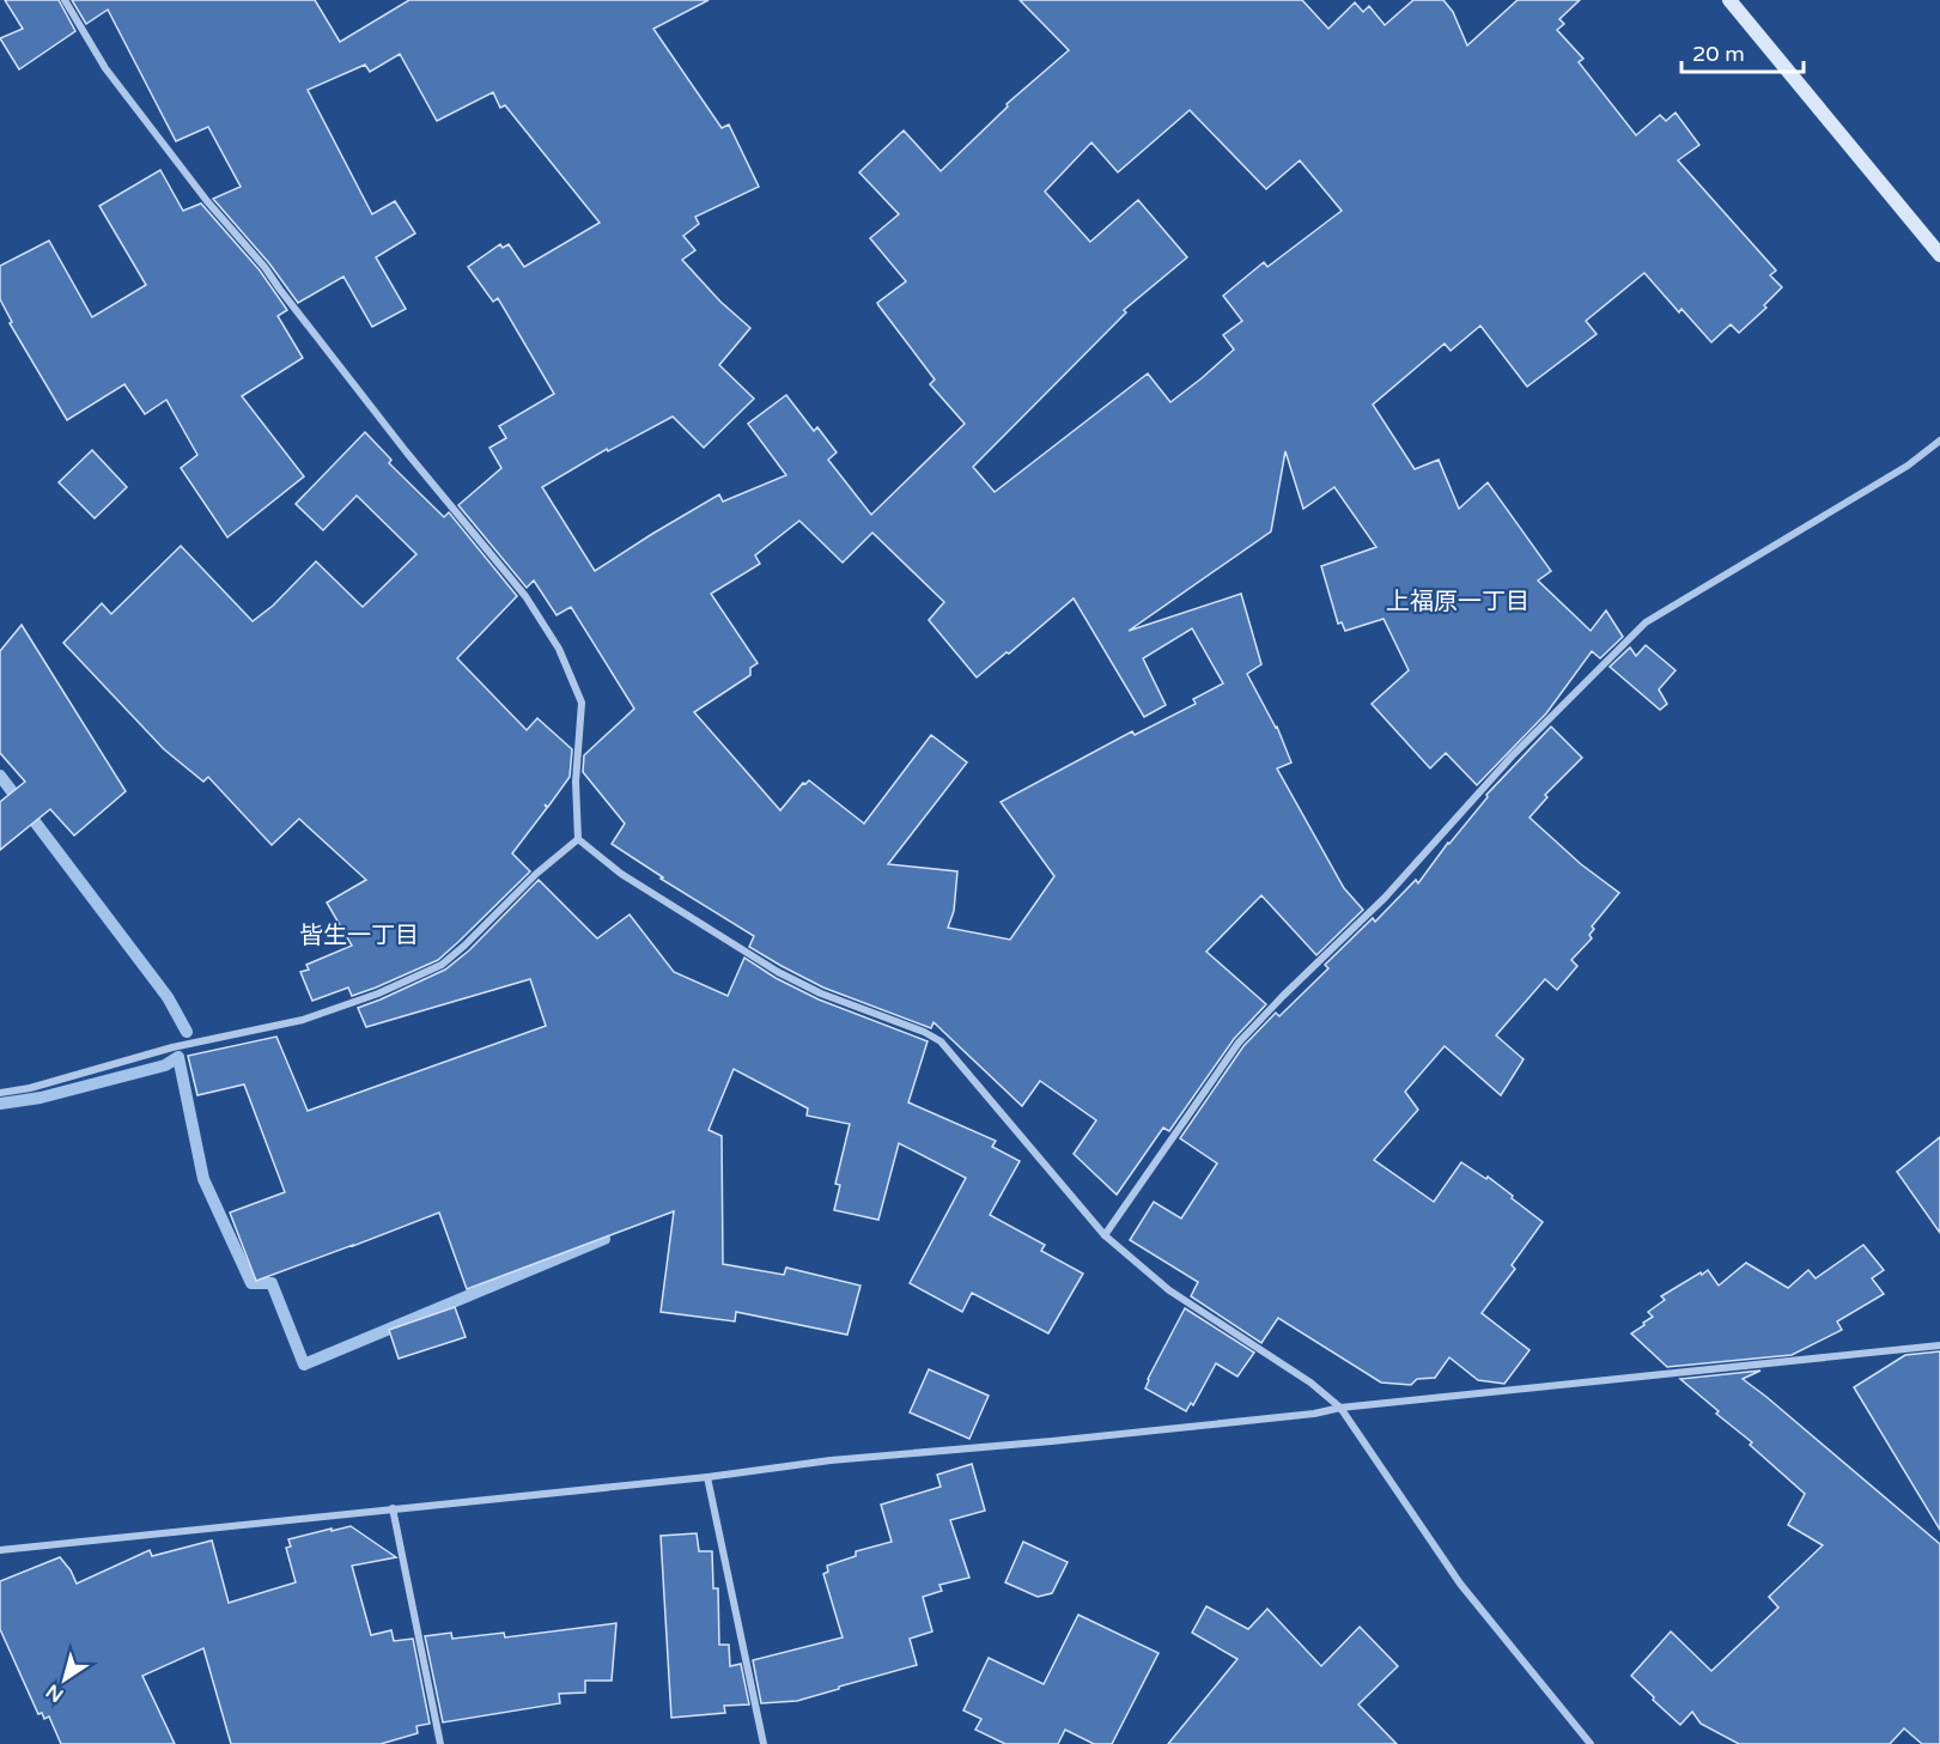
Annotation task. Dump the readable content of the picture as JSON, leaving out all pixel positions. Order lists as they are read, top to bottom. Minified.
{"districts":["上福原一丁目","皆生一丁目"],"scale_bar":"20 m","north":"bottom left"}
